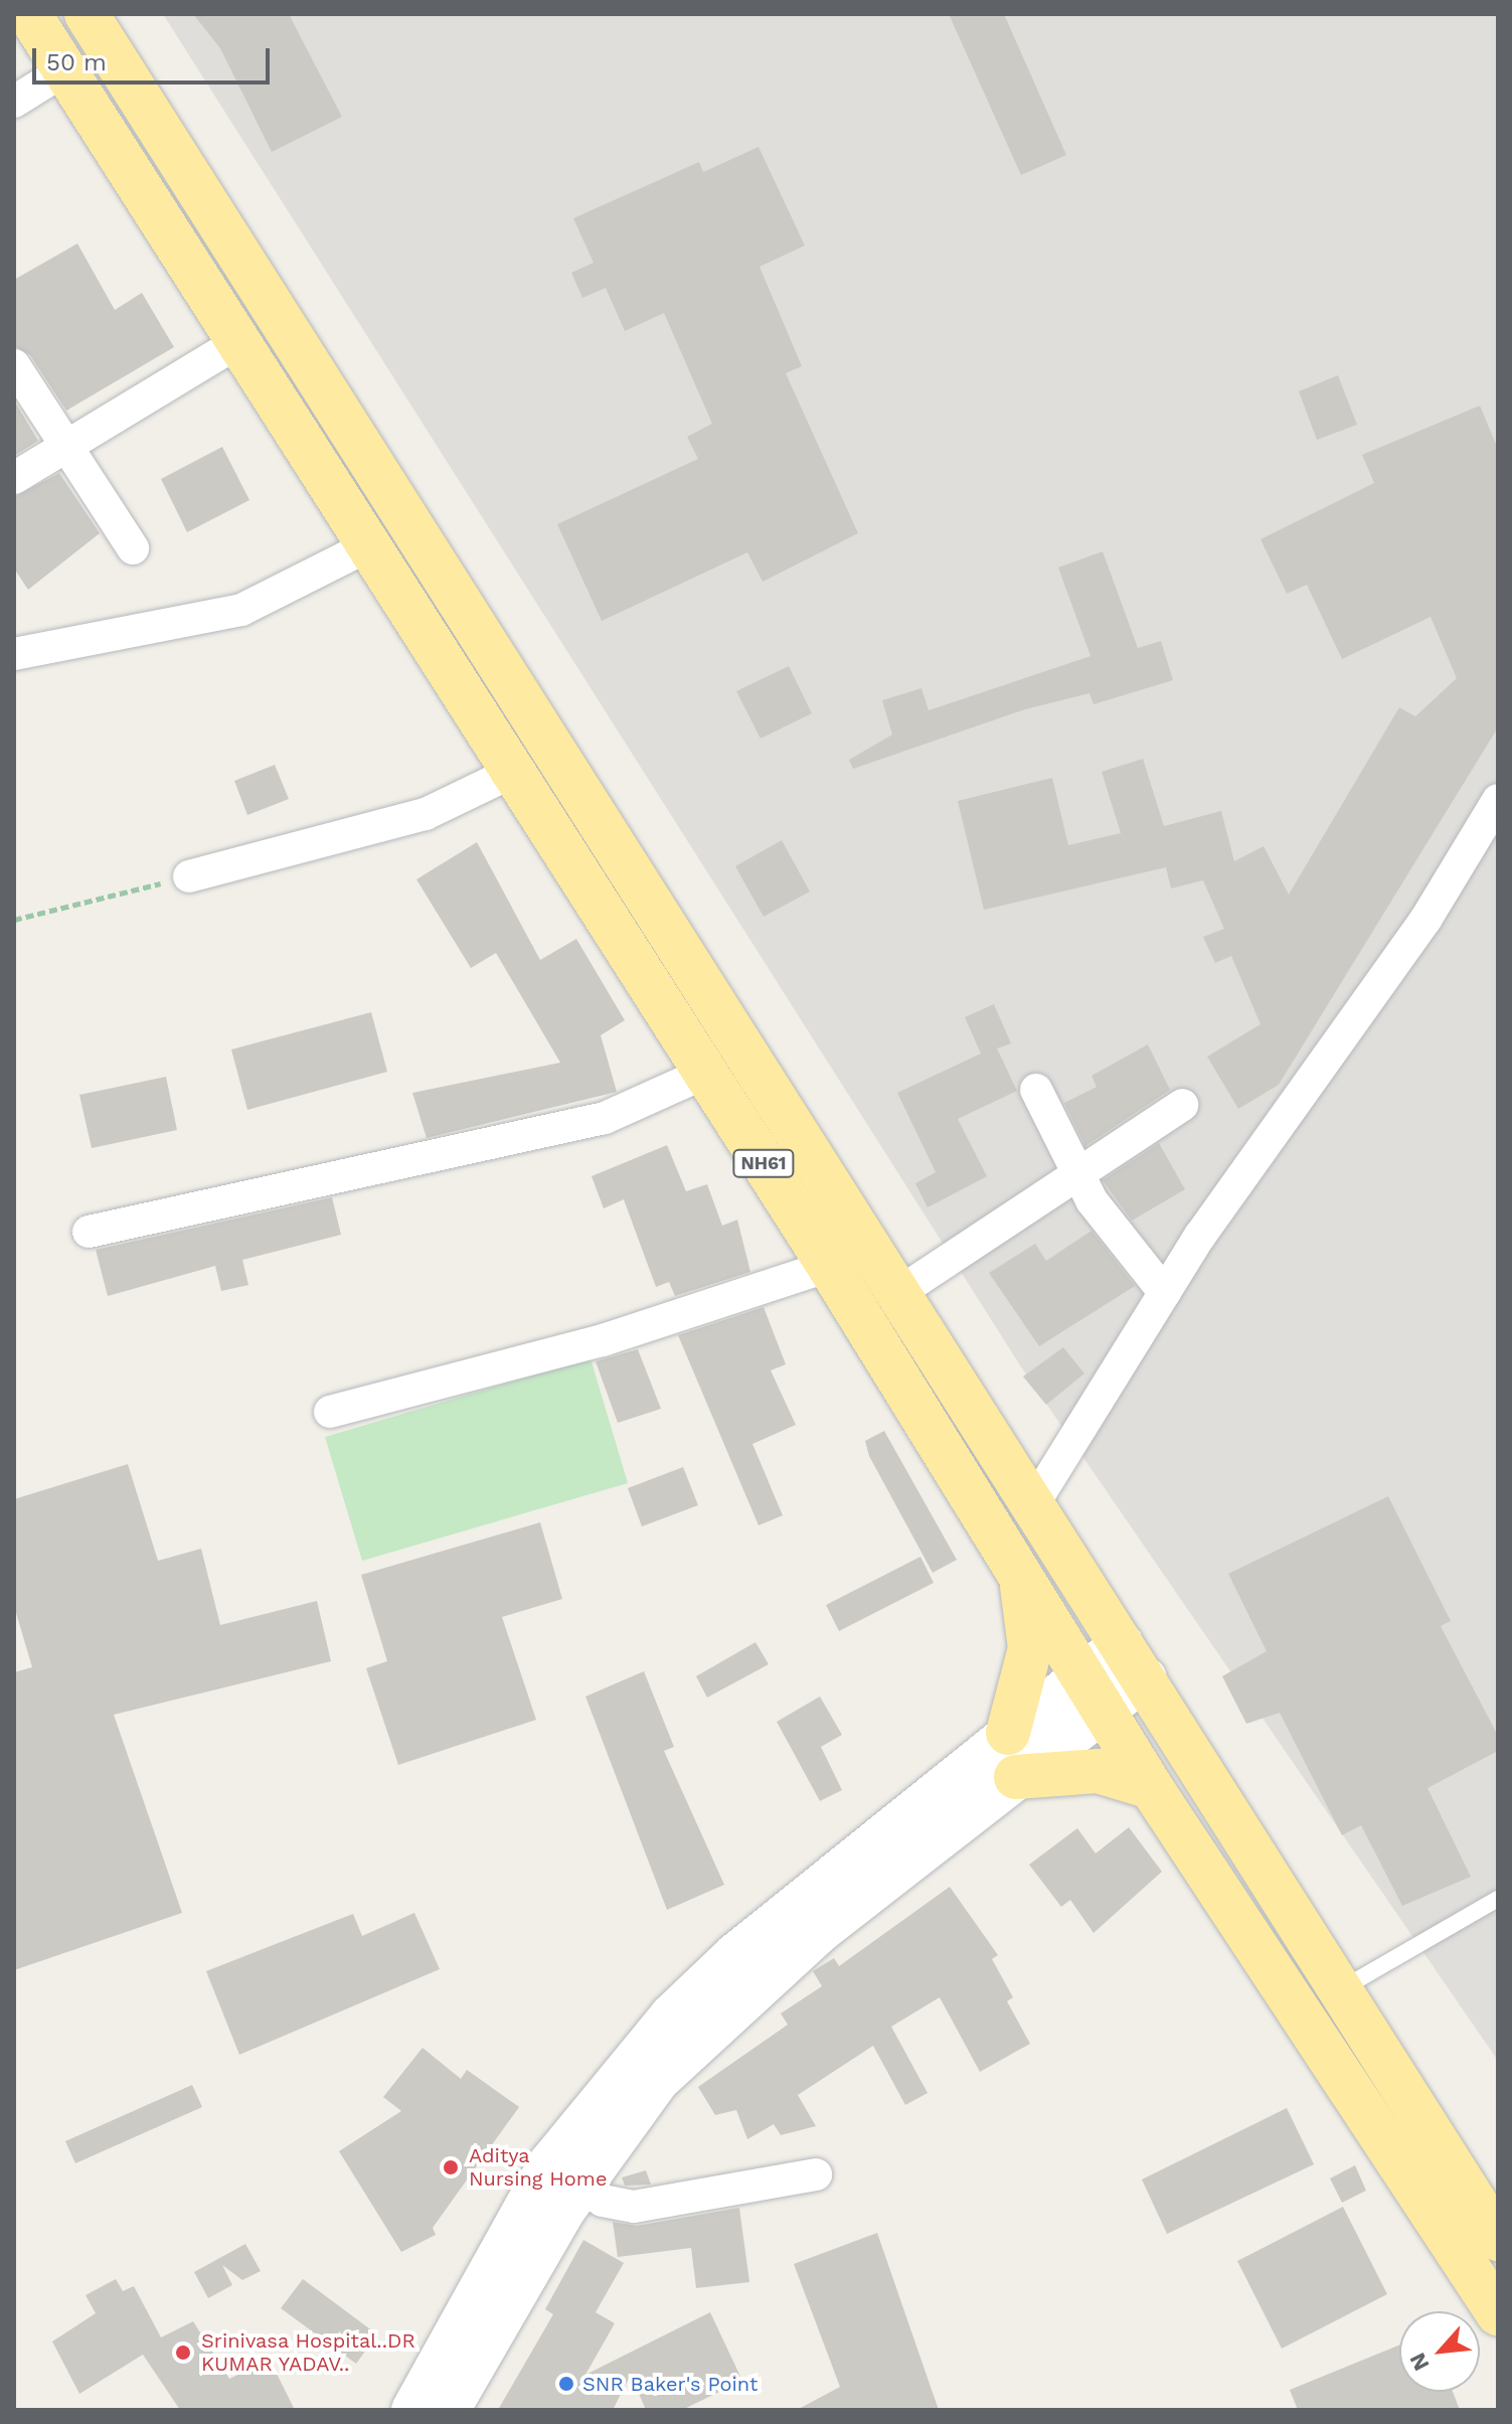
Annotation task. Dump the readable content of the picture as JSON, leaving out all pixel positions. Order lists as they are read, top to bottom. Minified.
{"streets":{"highway":["NH61"]},"places":["Aditya Nursing Home","Srinivasa Hospital..DR KUMAR YADAV..","SNR Baker's Point"],"scale_bar":"50 m","north":"bottom left"}
